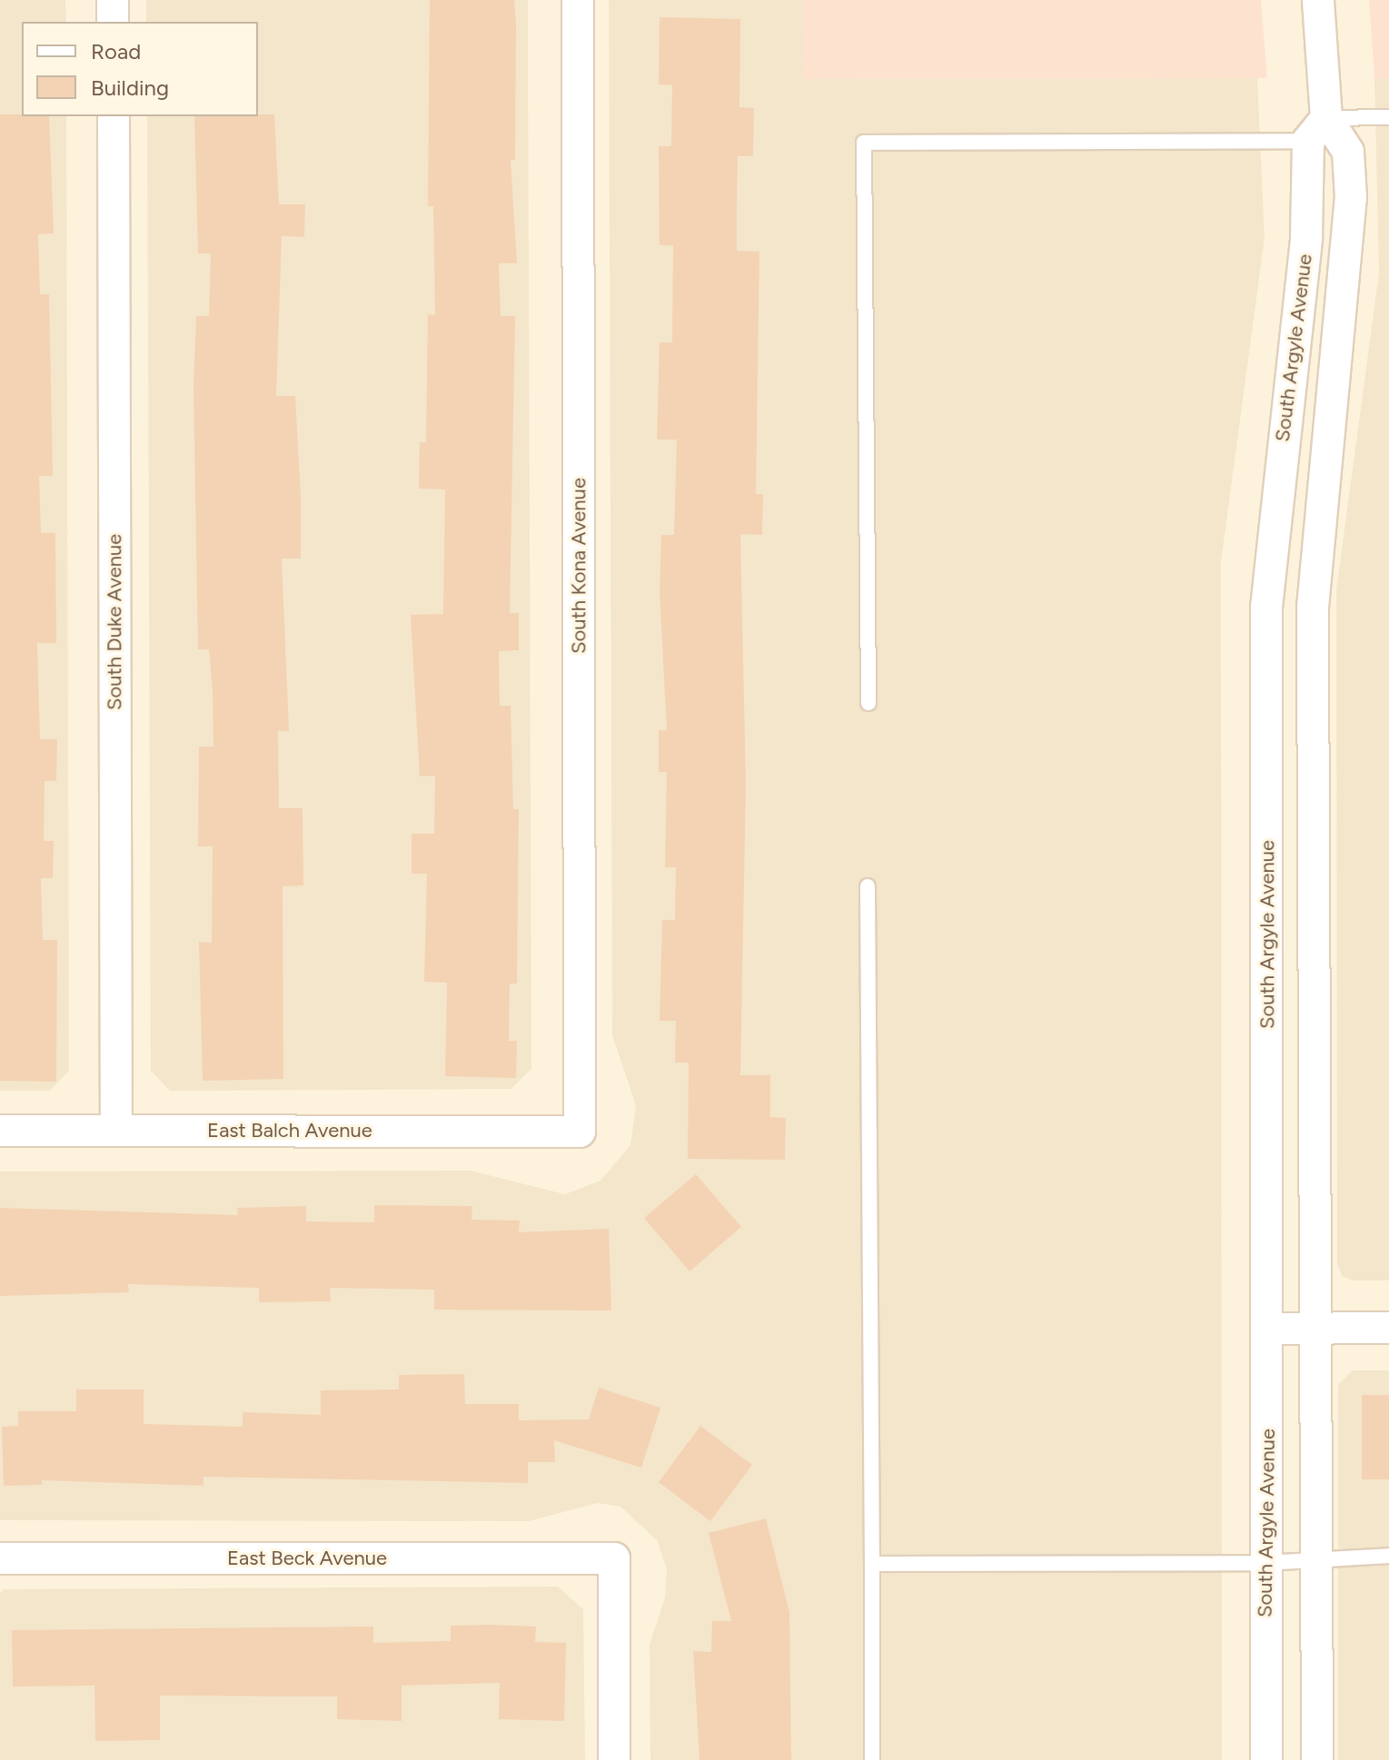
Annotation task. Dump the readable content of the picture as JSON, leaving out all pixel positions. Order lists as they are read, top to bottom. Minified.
{"streets":{"street":["South Argyle Avenue","South Kona Avenue","South Duke Avenue","East Balch Avenue","East Beck Avenue"]},"crossings":[["South Kona Avenue","East Balch Avenue"],["South Duke Avenue","East Balch Avenue"]],"legend":["Road","Building"]}
